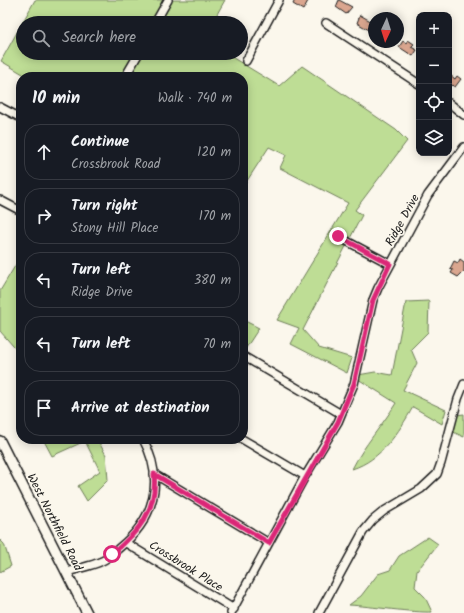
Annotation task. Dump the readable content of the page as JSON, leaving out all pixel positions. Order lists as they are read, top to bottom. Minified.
{"streets":{"main road":["West Northfield Road"],"street":["Ridge Drive","Crossbrook Place"]},"crossings":[["Ridge Drive","Crossbrook Place"]],"north":"bottom","page":{"map_buttons":["+","−"],"search":"Search here","heading":["10 min","Walk · 740 m"],"list":[["Continue","Crossbrook Road","120 m"],["Turn right","Stony Hill Place","170 m"],["Turn left","Ridge Drive","380 m"],["Turn left","70 m"],"Arrive at destination"]}}
